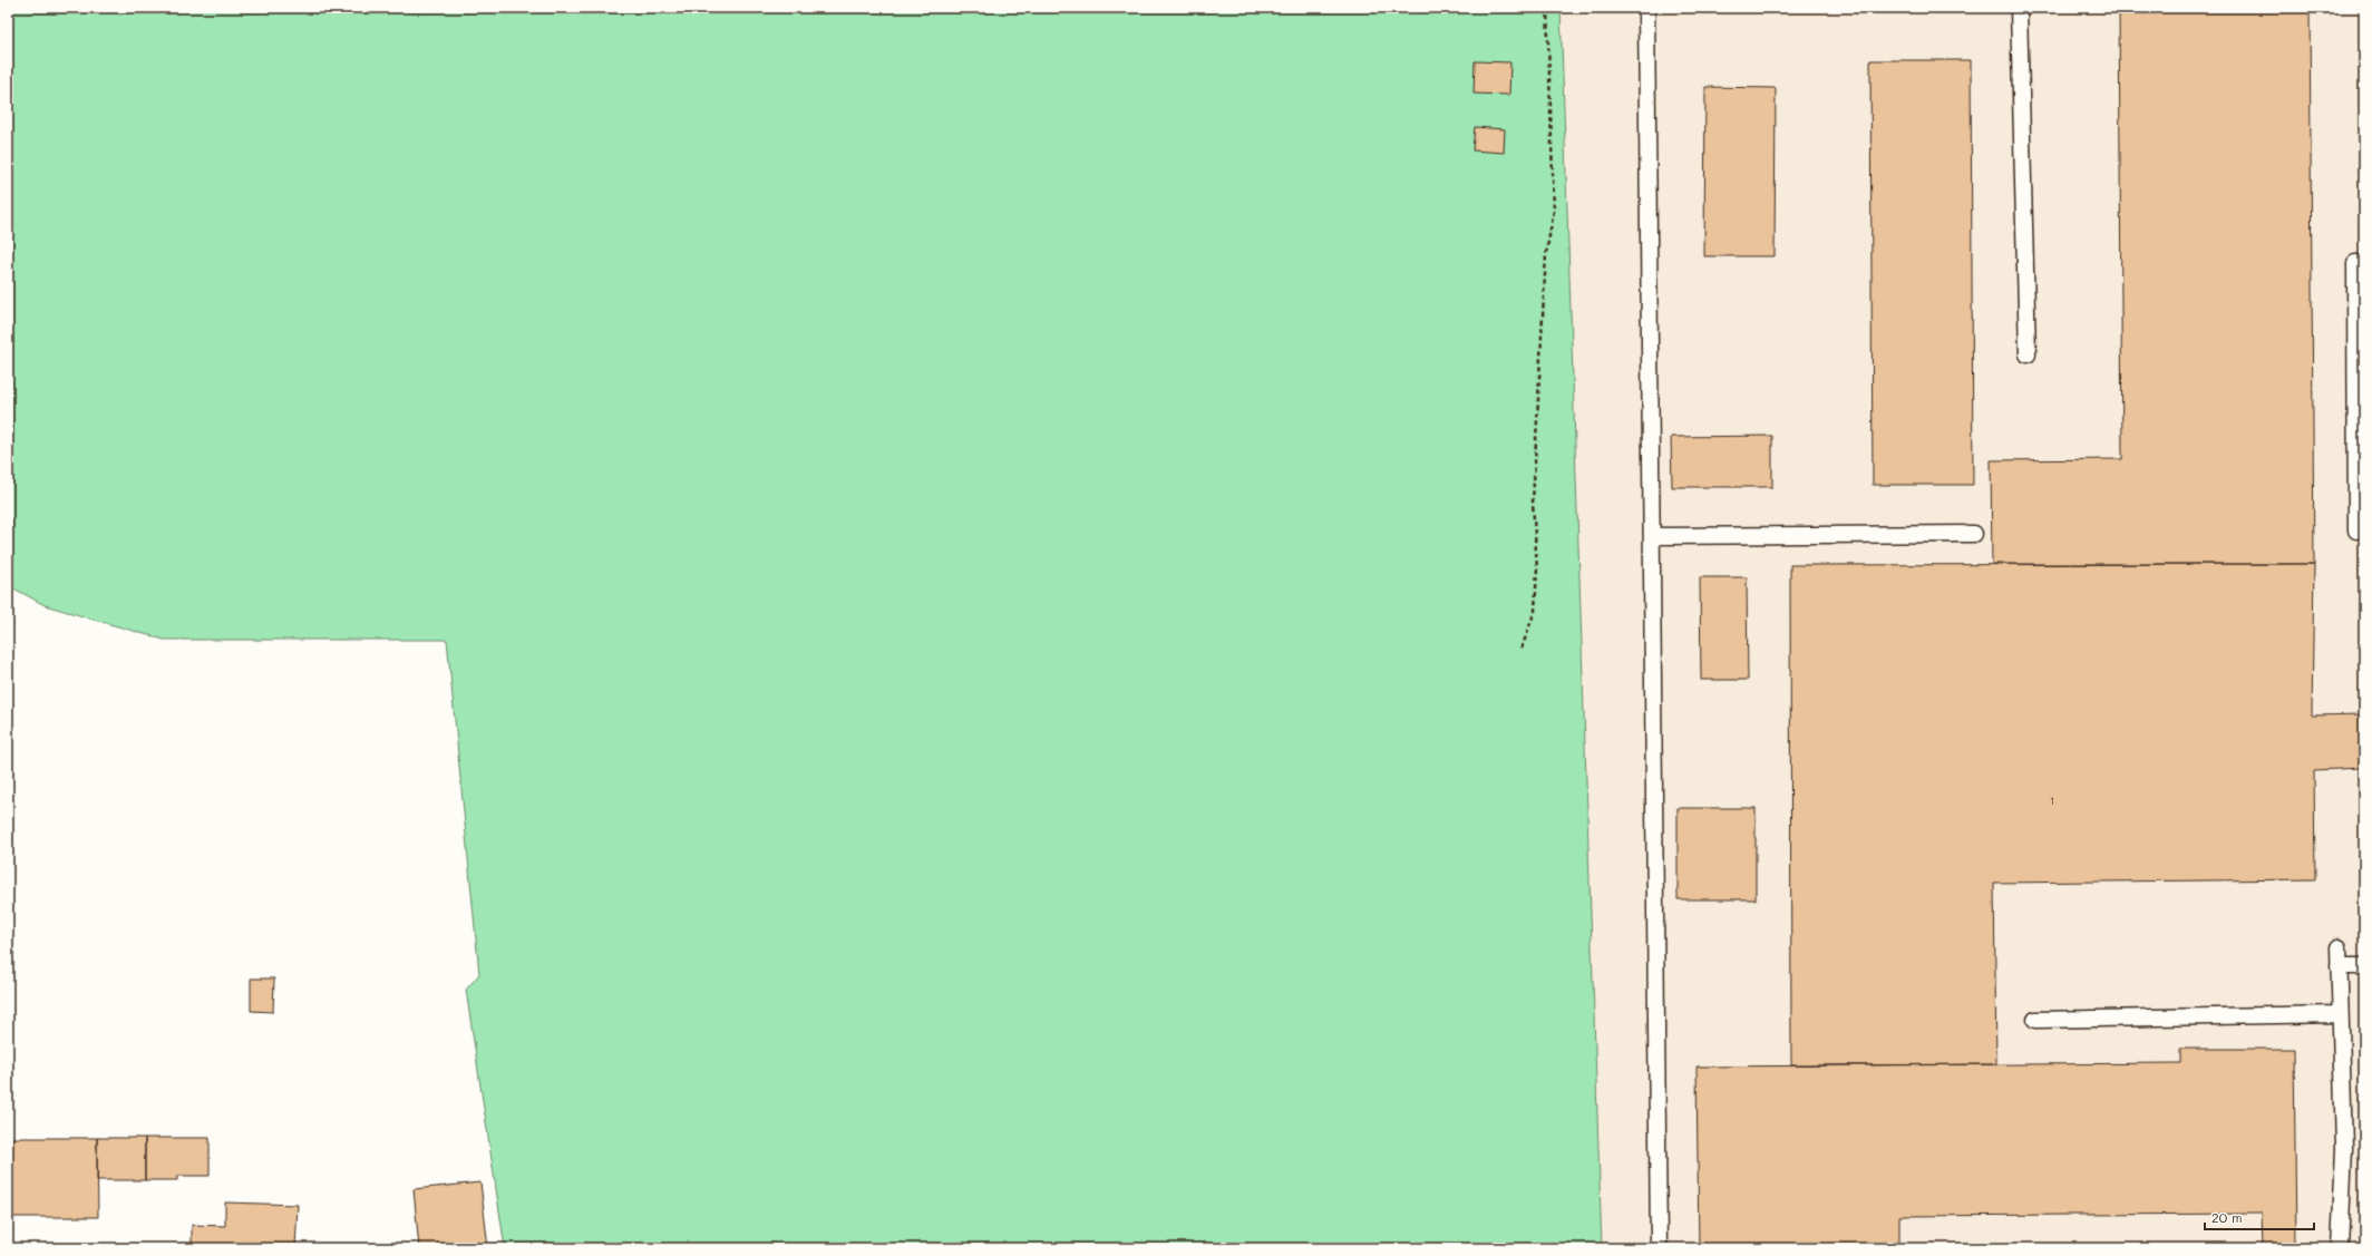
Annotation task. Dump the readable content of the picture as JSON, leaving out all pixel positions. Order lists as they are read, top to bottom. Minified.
{"house_numbers":["1"],"scale_bar":"20 m"}
